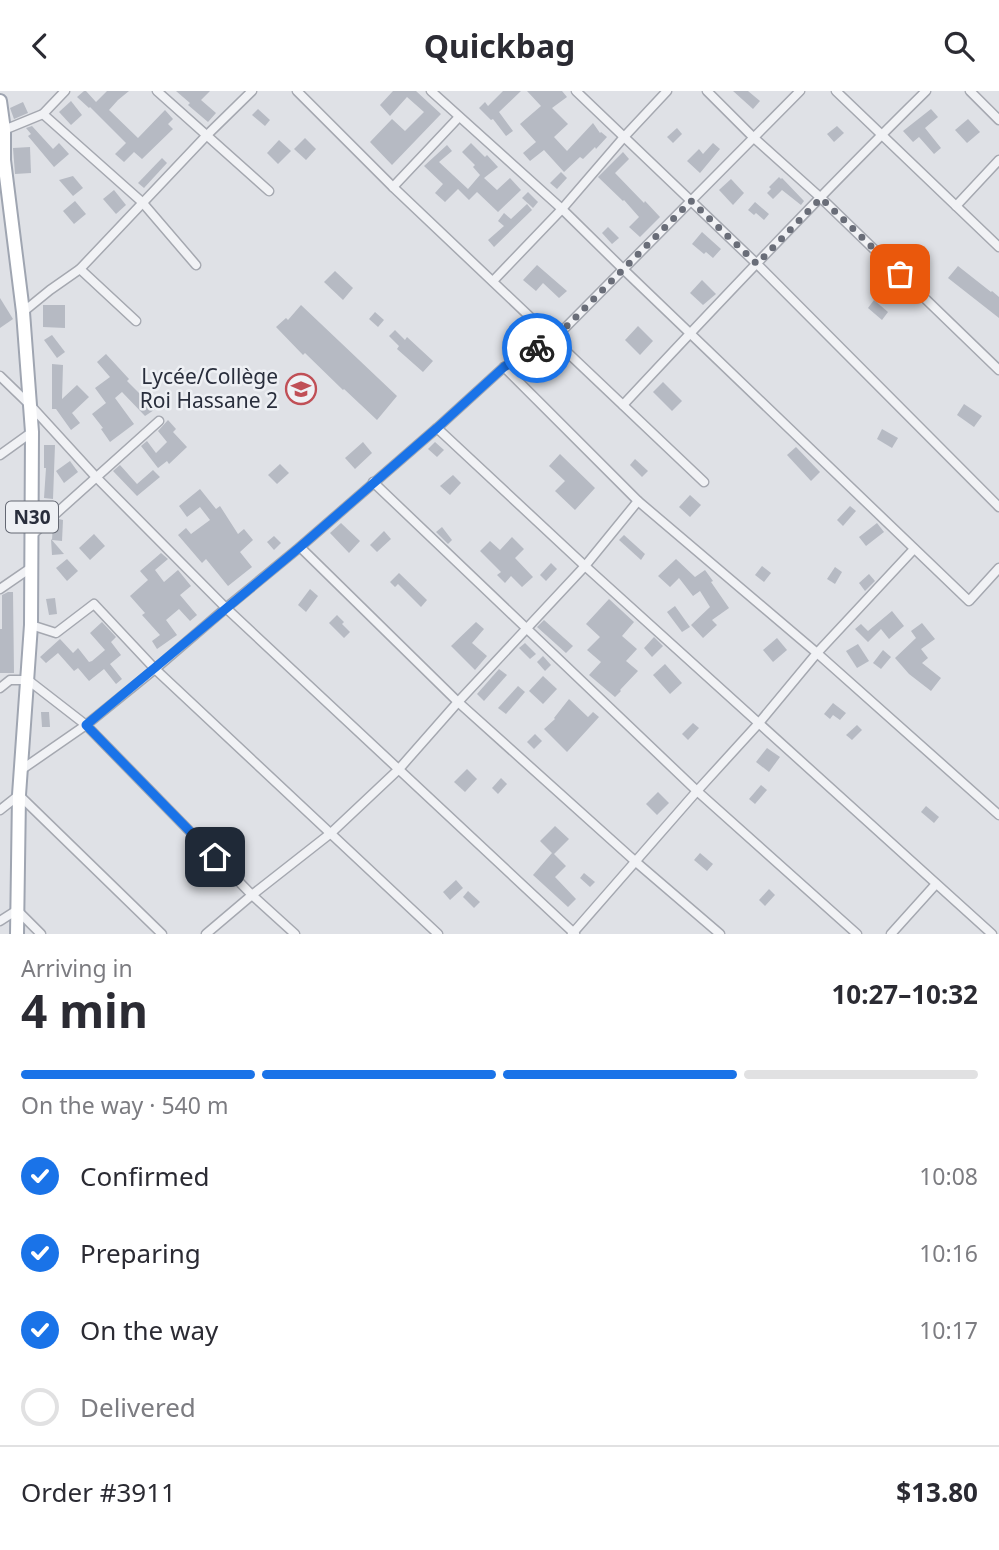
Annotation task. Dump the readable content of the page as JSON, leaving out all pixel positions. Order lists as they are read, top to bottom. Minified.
{"streets":{"main road":["N30"]},"places":{"school or university":["Lycée/Collège Roi Hassane 2"]},"page":{"header":"Quickbag","heading":["4 min","Arriving in","10:27–10:32"],"panel":["Order #3911","$13.80"],"bar":"On the way · 540 m","list":[["Confirmed","10:08"],["Preparing","10:16"],["On the way","10:17"],"Delivered"]}}
